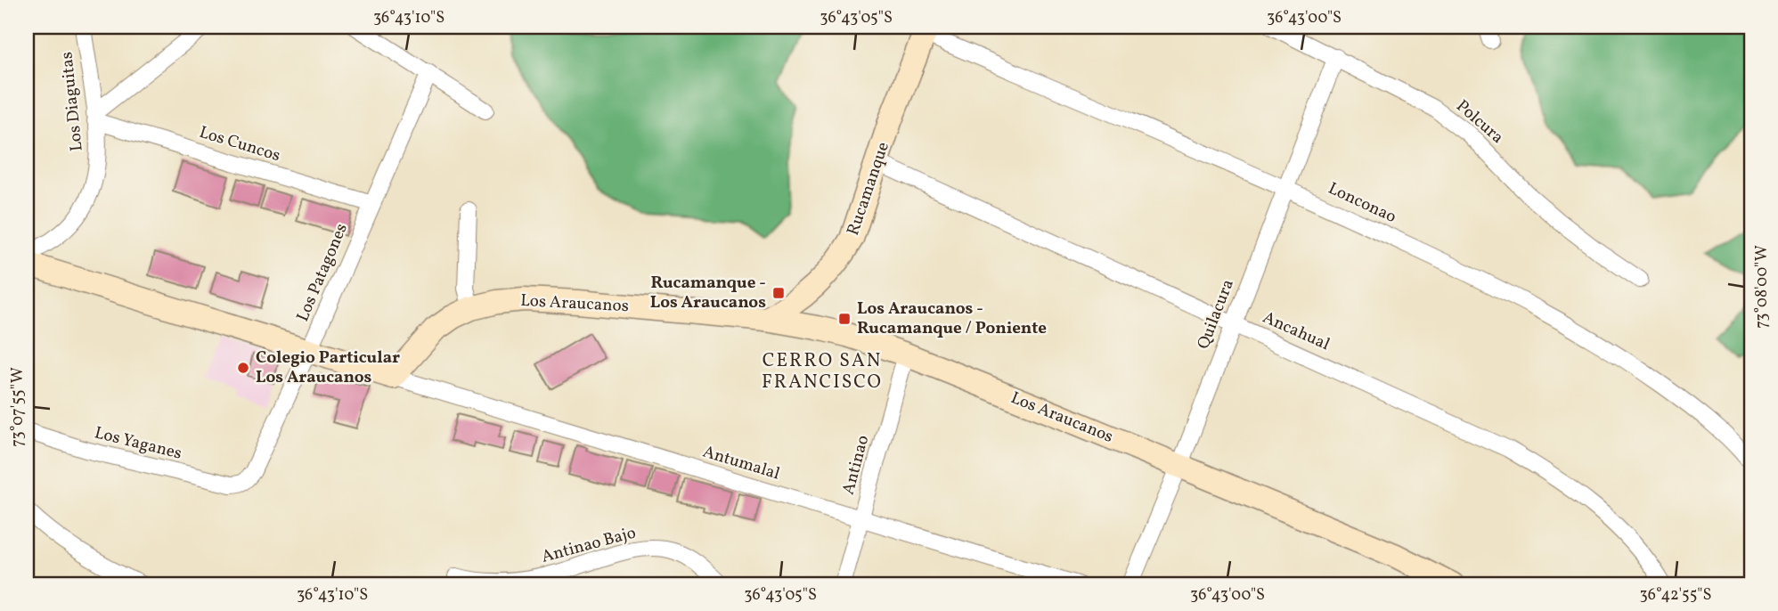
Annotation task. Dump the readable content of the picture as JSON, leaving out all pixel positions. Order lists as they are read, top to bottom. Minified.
{"streets":{"street":["Los Diaguitas","Polcura","Los Cuncos","Rucamanque","Lonconao","Los Patagones","Los Araucanos","Quilacura","Ancahual","Los Yaganes","Antumalal","Antinao","Antinao Bajo"]},"crossings":[["Los Diaguitas","Los Cuncos"],["Polcura","Quilacura"],["Los Cuncos","Los Patagones"],["Rucamanque","Lonconao"],["Rucamanque","Los Araucanos"],["Rucamanque","Ancahual"],["Lonconao","Quilacura"],["Los Patagones","Los Yaganes"],["Los Araucanos","Quilacura"],["Los Araucanos","Antumalal"],["Los Araucanos","Antinao"],["Quilacura","Ancahual"],["Antumalal","Antinao"]],"districts":["CERRO SAN FRANCISCO"],"places":{"transit":["Rucamanque - Los Araucanos","Los Araucanos - Rucamanque / Poniente"],"other":["Colegio Particular Los Araucanos"]},"coordinates":["36°43'10\"S","36°43'05\"S","36°43'00\"S","73°08'00\"W","73°07'55\"W","36°42'55\"S"]}
